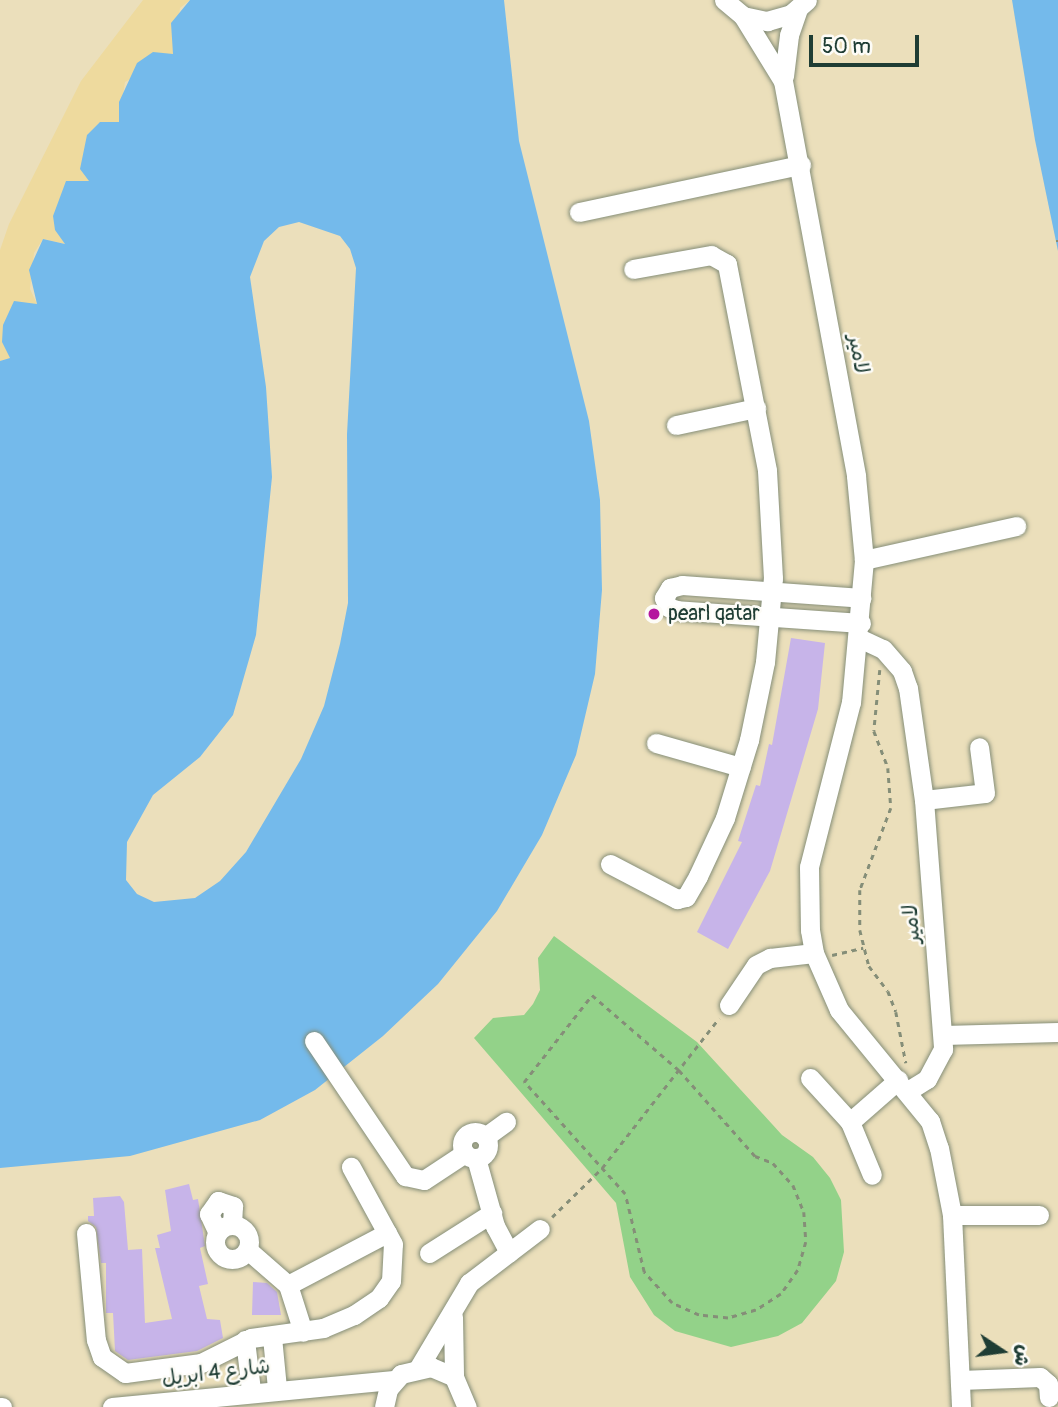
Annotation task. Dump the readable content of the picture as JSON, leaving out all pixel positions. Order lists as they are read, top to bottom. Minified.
{"streets":{"street":["لامير","شارع 4 ابريل"]},"places":["pearl qatar"],"scale_bar":"50 m","north":"right"}
